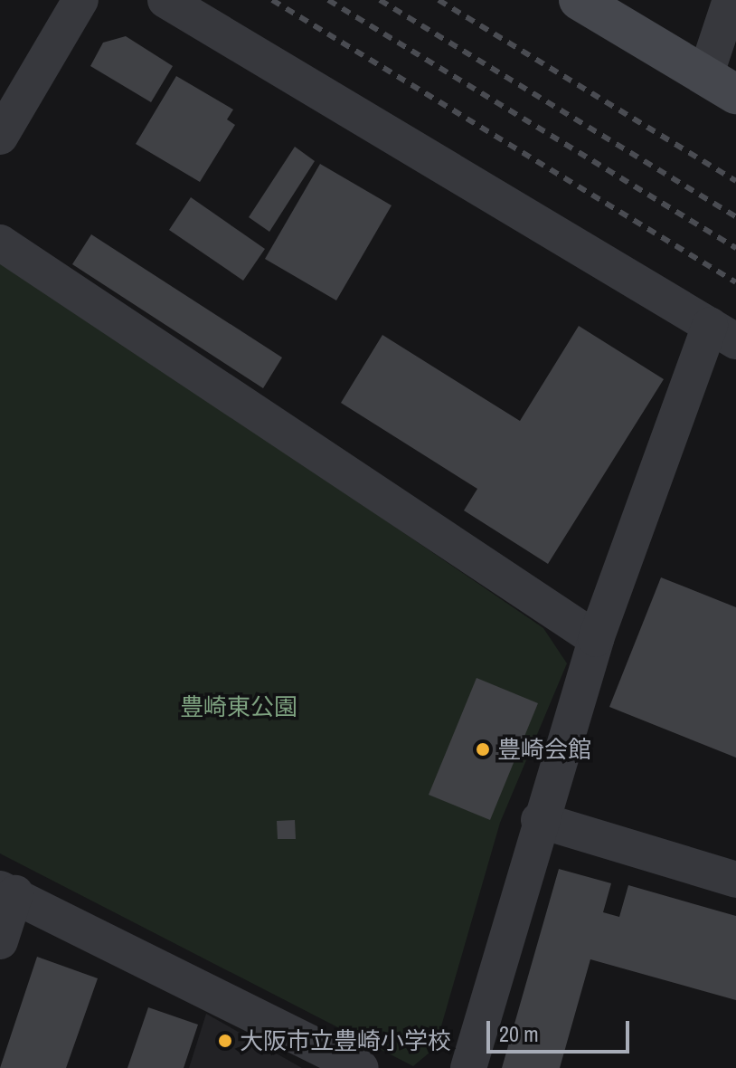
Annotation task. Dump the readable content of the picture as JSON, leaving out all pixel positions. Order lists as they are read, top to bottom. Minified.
{"parks":["豊崎東公園"],"places":["豊崎会館","大阪市立豊崎小学校"],"scale_bar":"20 m"}
